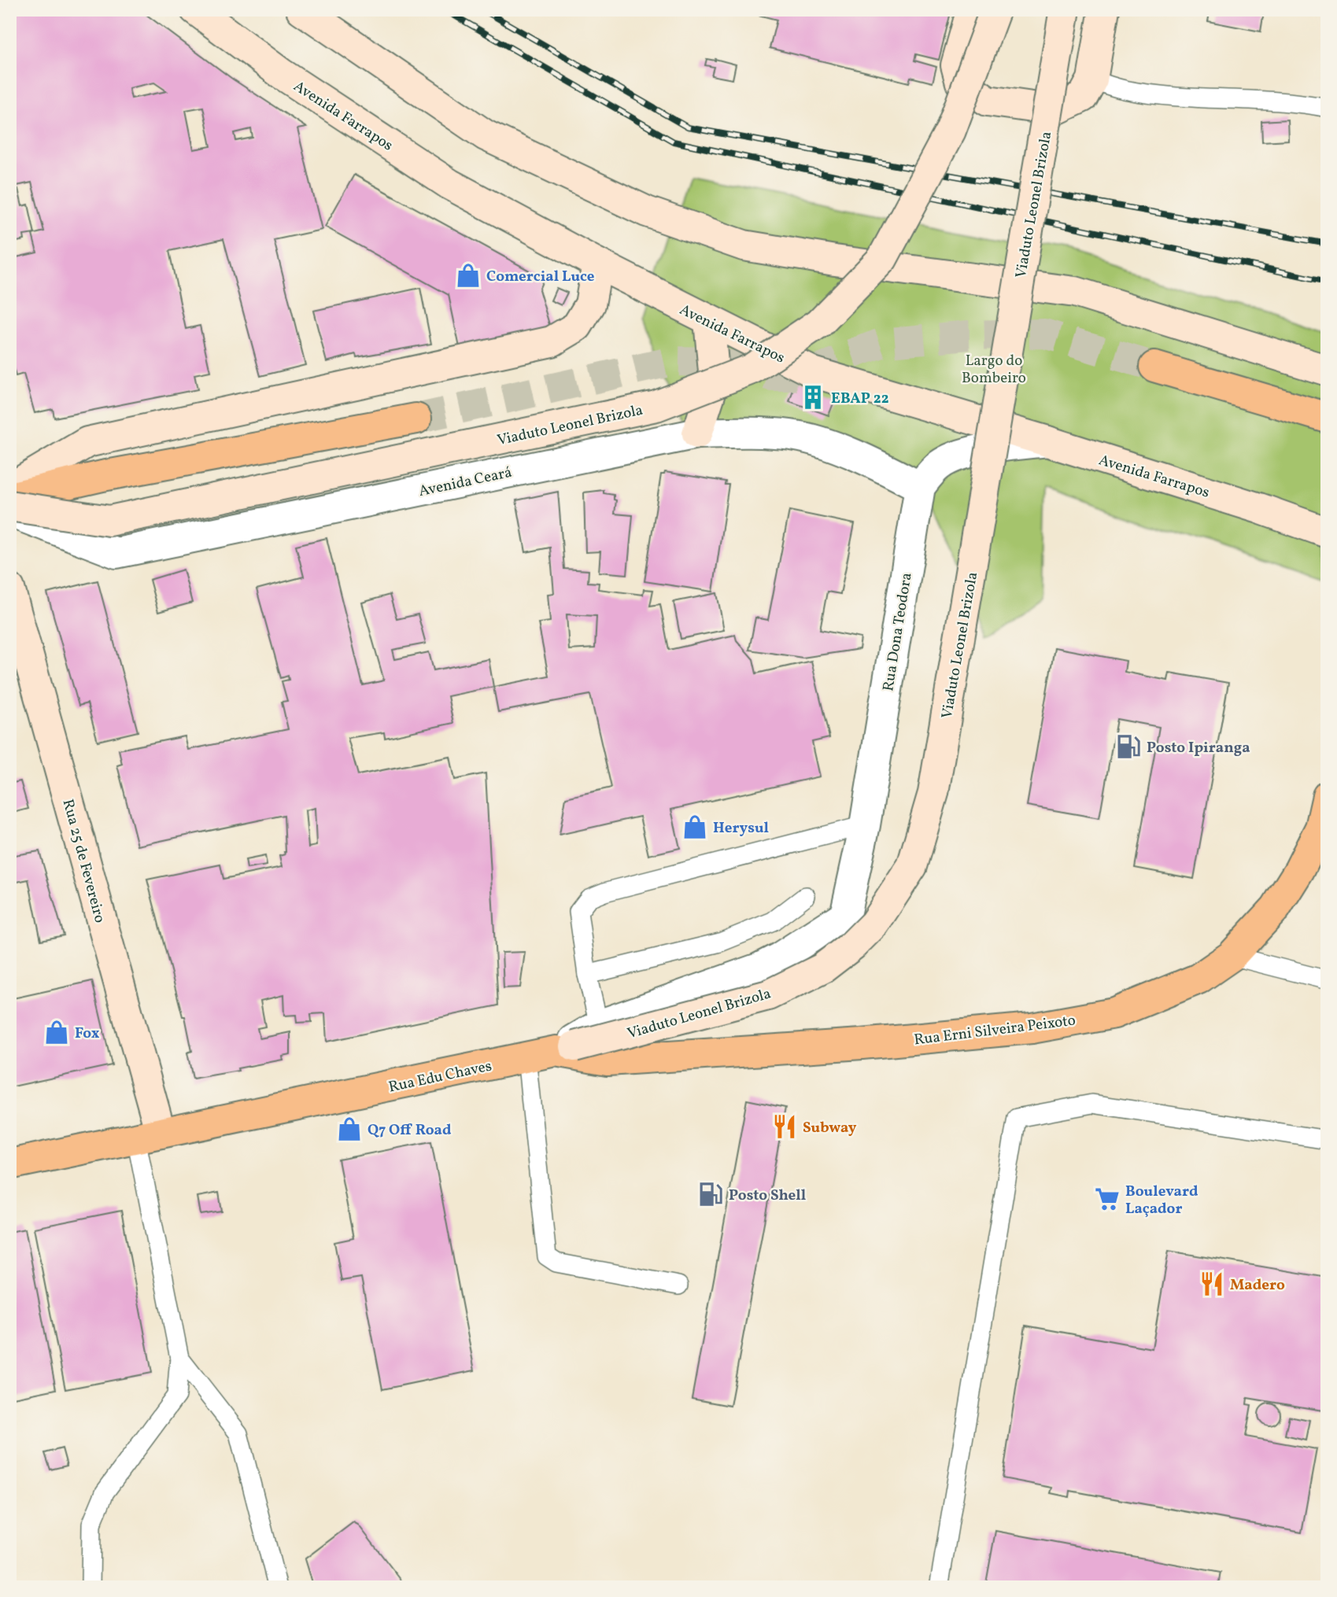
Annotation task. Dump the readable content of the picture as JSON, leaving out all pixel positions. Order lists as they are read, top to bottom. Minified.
{"streets":{"main road":["Avenida Farrapos","Viaduto Leonel Brizola","Rua 25 de Fevereiro","Rua Erni Silveira Peixoto","Rua Edu Chaves"],"street":["Avenida Ceará","Rua Dona Teodora"]},"crossings":[["Viaduto Leonel Brizola","Rua Erni Silveira Peixoto"],["Viaduto Leonel Brizola","Rua Edu Chaves"],["Avenida Ceará","Rua Dona Teodora"],["Rua Dona Teodora","Rua Edu Chaves"],["Rua 25 de Fevereiro","Rua Edu Chaves"],["Rua Erni Silveira Peixoto","Rua Edu Chaves"]],"parks":["Largo do Bombeiro"],"places":{"shop":["Comercial Luce","Herysul","Fox","Q7 Off Road"],"building":["EBAP 22"],"fuel station":["Posto Ipiranga","Posto Shell"],"restaurant":["Subway","Madero"],"supermarket":["Boulevard Laçador"]}}
